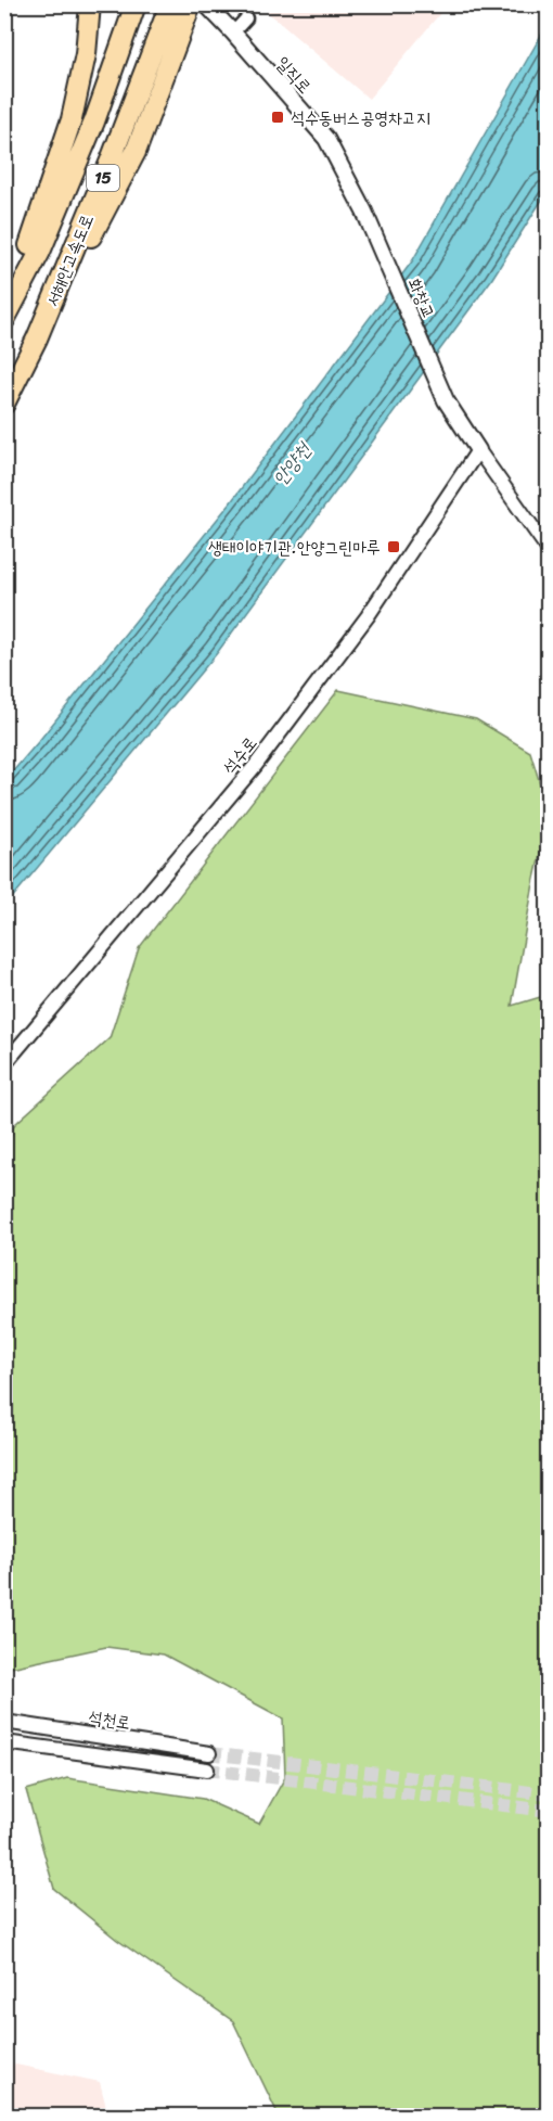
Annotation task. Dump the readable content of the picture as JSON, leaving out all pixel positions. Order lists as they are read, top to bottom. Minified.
{"streets":{"highway":["15","서해안고속도로"],"main road":["일직로","화창교"],"street":["석수로","석천로"]},"crossings":[["일직로","화창교"],["화창교","석수로"]],"water":["안양천"],"places":{"transit":["석수동버스공영차고지","생태이야기관.안양그린마루"]}}
